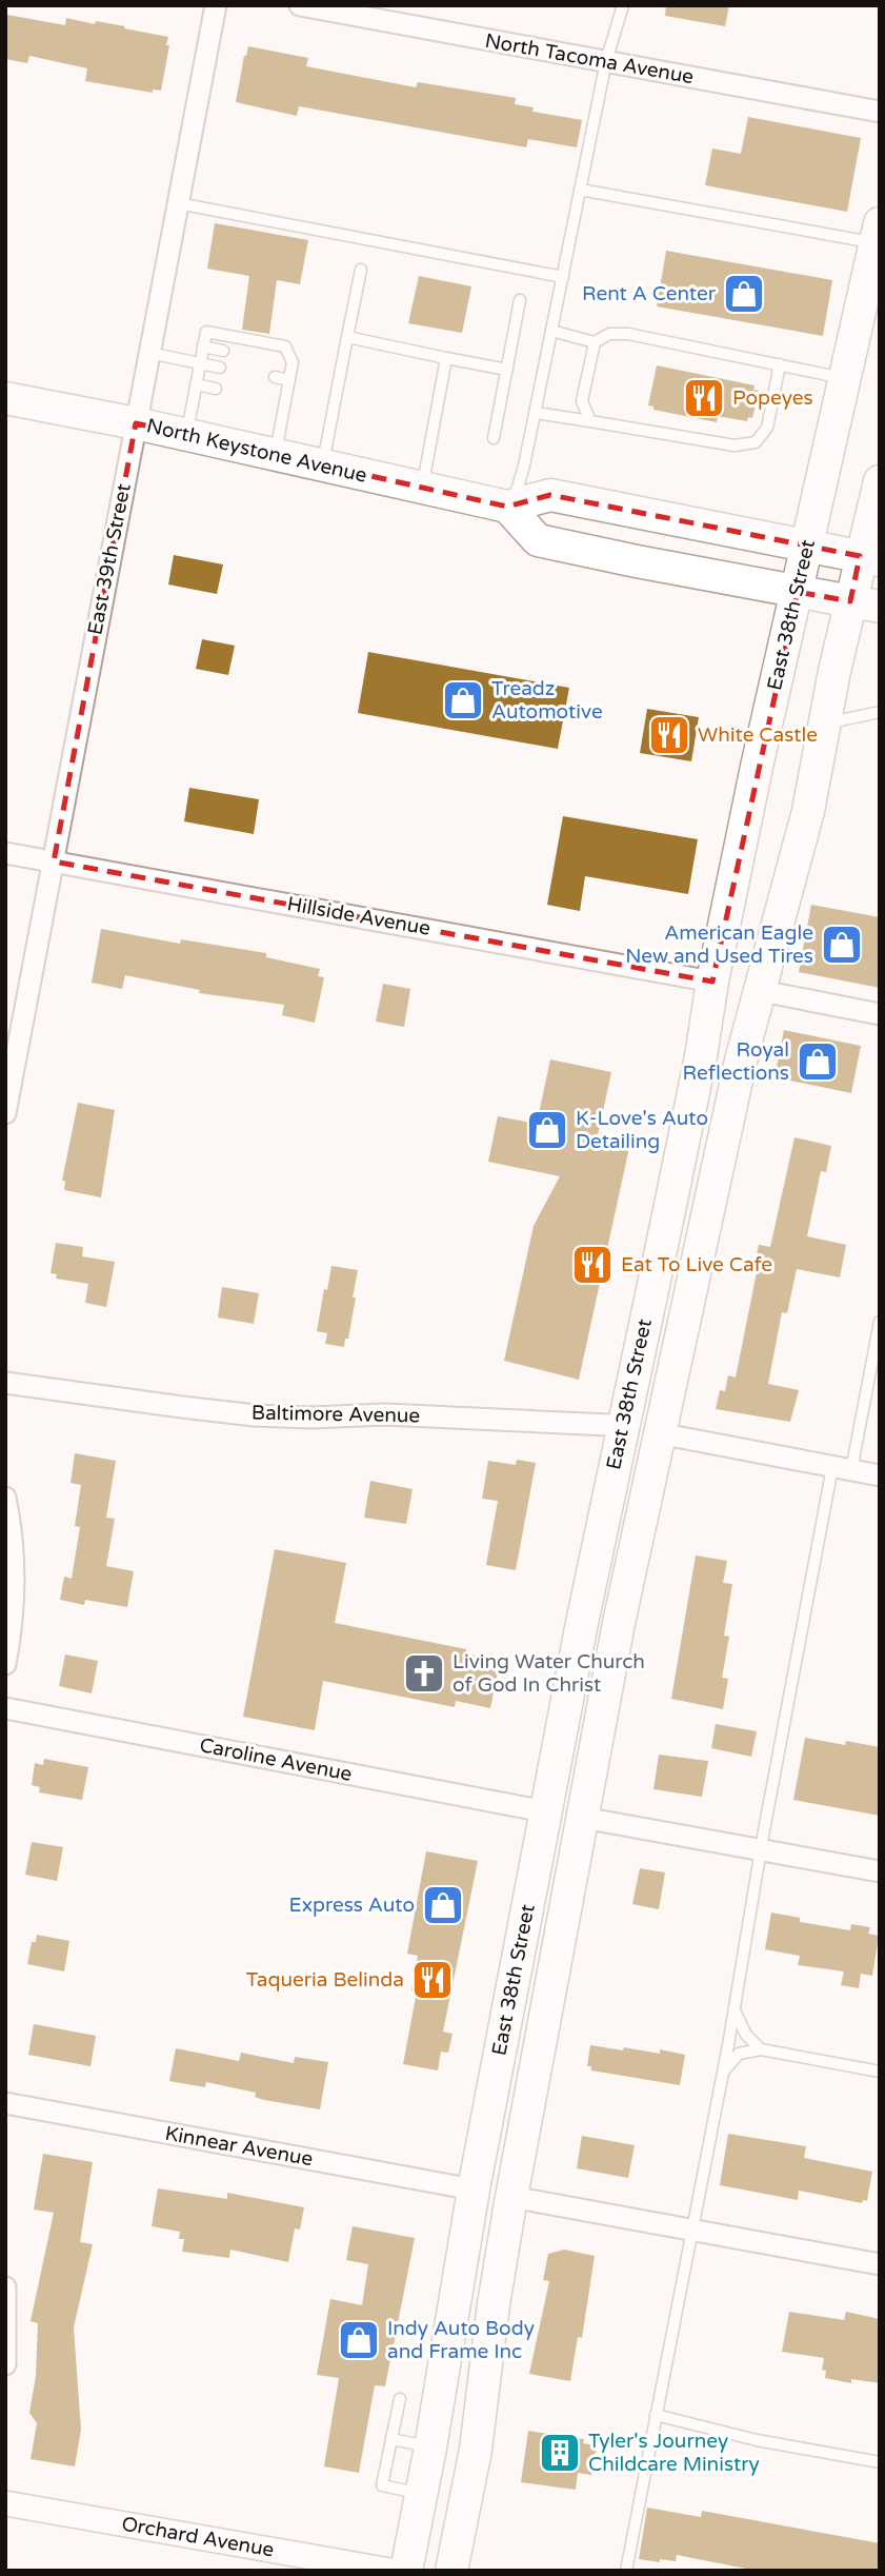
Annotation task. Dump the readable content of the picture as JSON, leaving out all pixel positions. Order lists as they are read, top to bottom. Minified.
{"streets":{"main road":["North Keystone Avenue","East 38th Street"],"street":["North Tacoma Avenue","East 39th Street","Hillside Avenue","Baltimore Avenue","Caroline Avenue","Kinnear Avenue","Orchard Avenue"]},"crossings":[["North Keystone Avenue","East 39th Street"],["North Keystone Avenue","East 38th Street"],["East 39th Street","Hillside Avenue"],["East 38th Street","Hillside Avenue"],["East 38th Street","Baltimore Avenue"],["East 38th Street","Caroline Avenue"],["East 38th Street","Kinnear Avenue"]],"places":{"shop":["Rent A Center","Treadz Automotive","American Eagle New and Used Tires","Royal Reflections","K-Love's Auto Detailing","Express Auto","Indy Auto Body and Frame Inc"],"restaurant":["Popeyes","White Castle","Eat To Live Cafe","Taqueria Belinda"],"church":["Living Water Church of God In Christ"],"building":["Tyler's Journey Childcare Ministry"]}}
